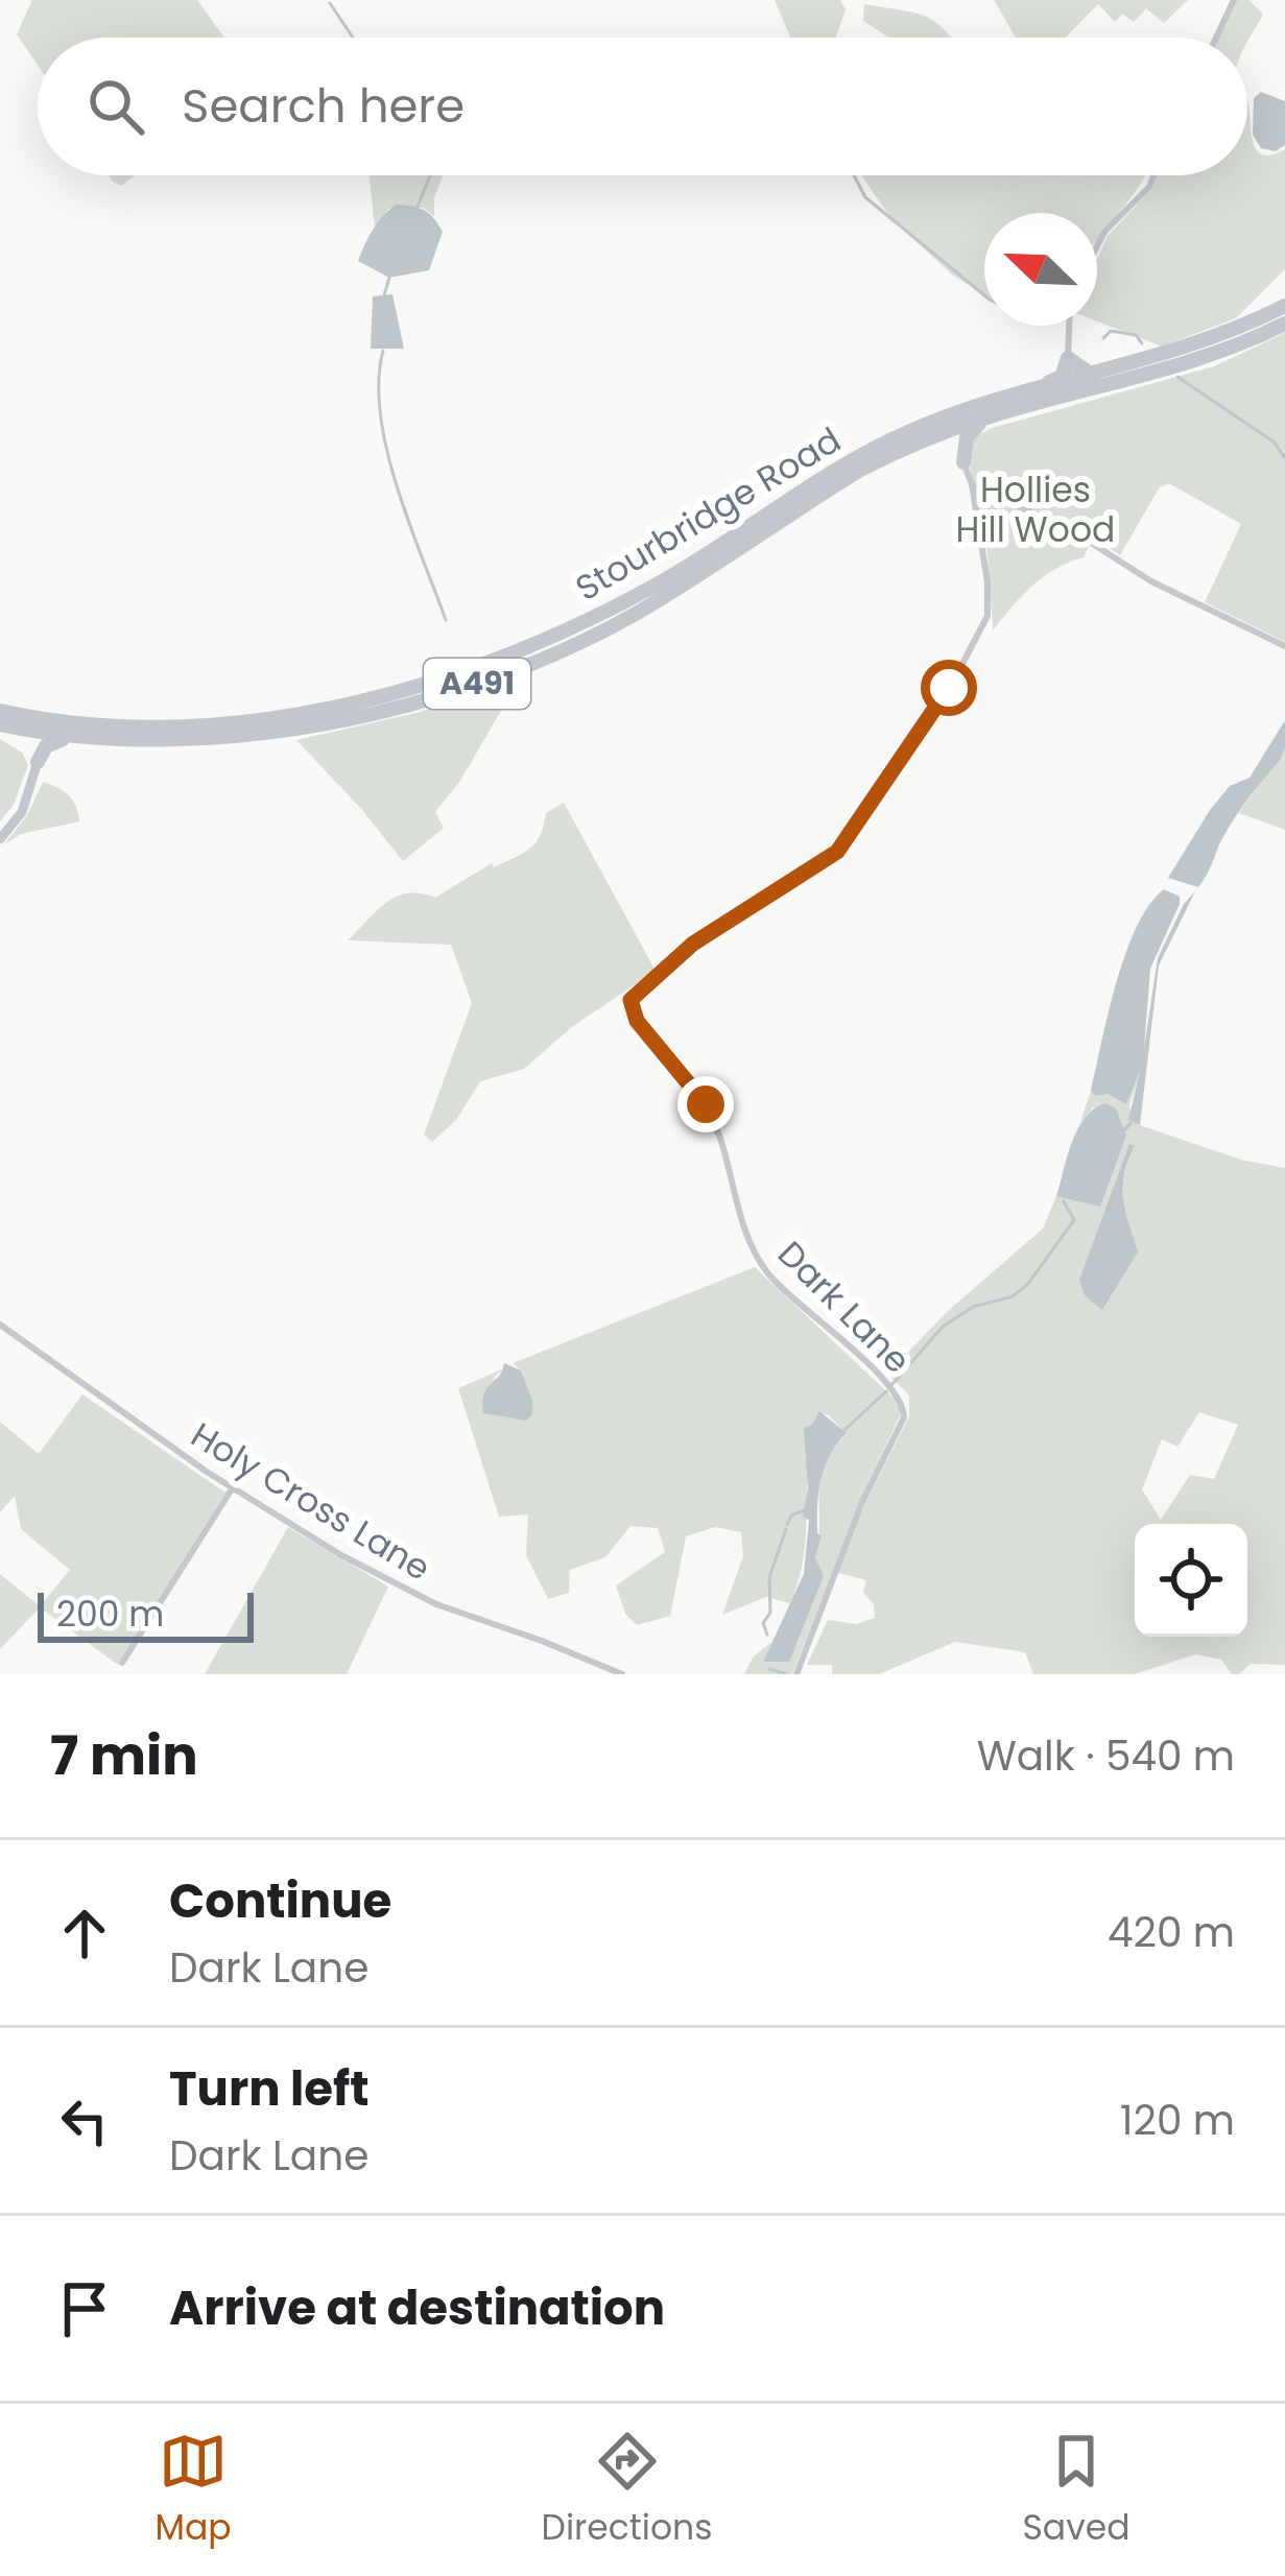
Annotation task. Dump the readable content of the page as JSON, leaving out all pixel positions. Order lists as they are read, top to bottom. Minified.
{"streets":{"highway":["Stourbridge Road","A491"],"street":["Dark Lane","Holy Cross Lane"]},"parks":["Hollies Hill Wood"],"scale_bar":"200 m","north":"top left","page":{"search":"Search here","scale":"200 m","heading":["7 min","Walk · 540 m"],"list":[["Continue","Dark Lane","420 m"],["Turn left","Dark Lane","120 m"],"Arrive at destination"],"nav":["Map","Directions","Saved"]}}
